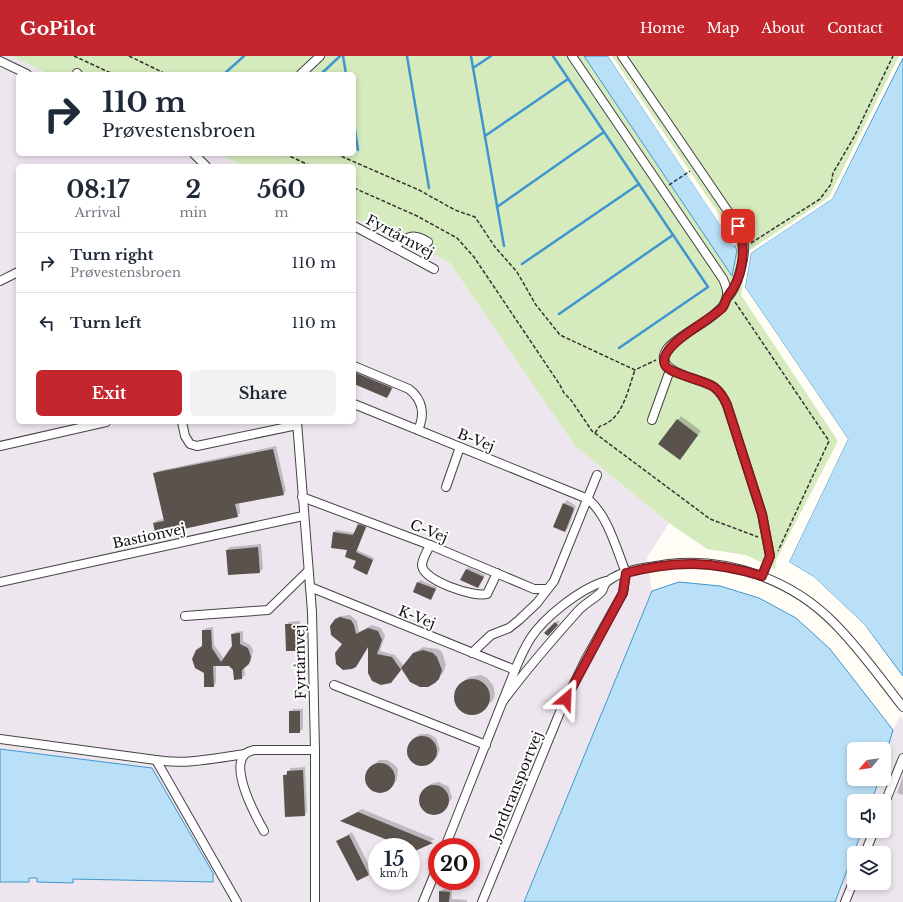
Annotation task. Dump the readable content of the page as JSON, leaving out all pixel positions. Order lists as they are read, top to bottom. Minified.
{"streets":{"street":["Fyrtårnvej","B-Vej","C-Vej","Bastionvej","K-Vej","Jordtransportvej"]},"crossings":[["Fyrtårnvej","C-Vej"],["Fyrtårnvej","Bastionvej"],["Fyrtårnvej","K-Vej"]],"north":"bottom left","page":{"header":"GoPilot","nav":["Home","Map","About","Contact"],"turn":["110 m","Prøvestensbroen"],"eta":["08:17","Arrival","2","min","560","m"],"list":[{"name":"Turn right","note":"Prøvestensbroen","value":"110 m"},{"name":"Turn left","value":"110 m"}],"buttons":["Exit","Share"],"speed":"15 km/h","limit":"20"}}
